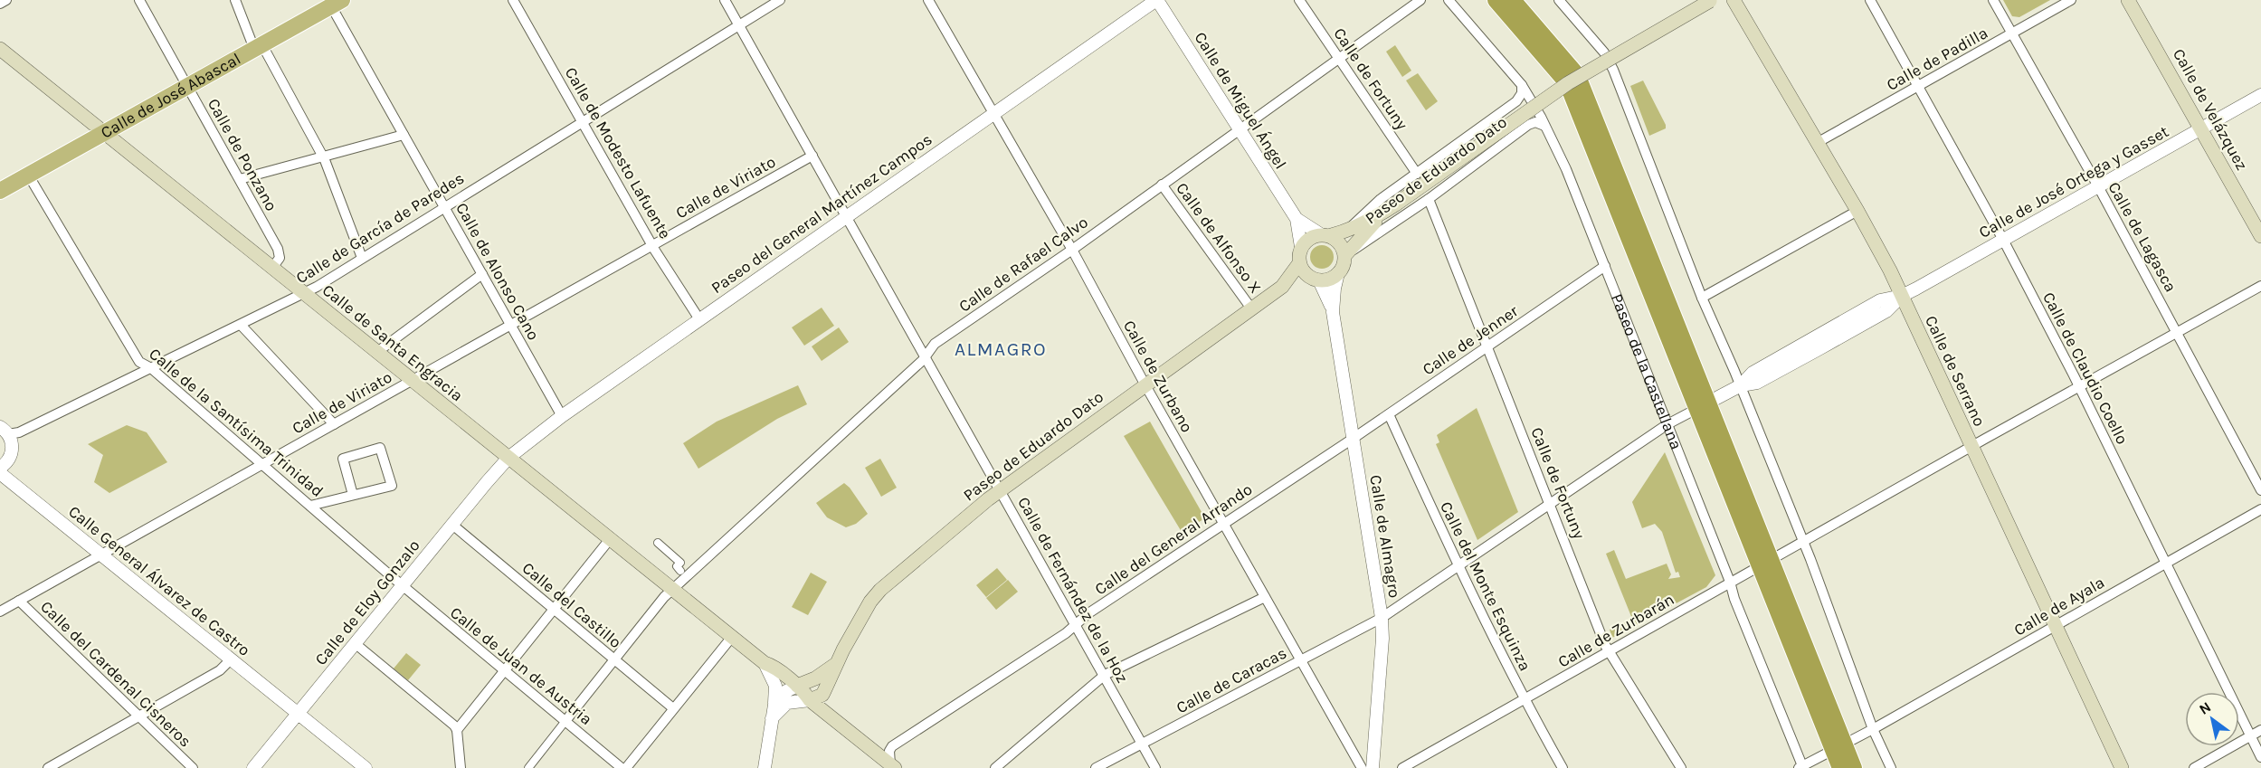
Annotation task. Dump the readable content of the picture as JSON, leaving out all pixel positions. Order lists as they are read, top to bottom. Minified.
{"streets":{"highway":["Paseo de la Castellana"],"main road":["Calle de José Abascal","Calle de Velázquez","Paseo de Eduardo Dato","Calle de Santa Engracia","Calle de Serrano"],"street":["Calle de Padilla","Calle de Fortuny","Calle de Miguel Ángel","Calle de Modesto Lafuente","Calle de Ponzano","Calle de José Ortega y Gasset","Calle de Viriato","Paseo del General Martínez Campos","Calle de García de Paredes","Calle de Lagasca","Calle de Alfonso X","Calle de Rafael Calvo","Calle de Alonso Cano","Calle de Jenner","Calle de Claudio Coello","Calle de Zurbano","Calle de la Santísima Trinidad","Calle de Almagro","Calle del General Arrando","Calle General Álvarez de Castro","Calle del Monte Esquinza","Calle de Fernández de la Hoz","Calle de Eloy Gonzalo","Calle del Castillo","Calle de Ayala","Calle de Zurbarán","Calle de Juan de Austria","Calle del Cardenal Cisneros","Calle de Caracas"]},"crossings":[["Calle de Padilla","Calle de Lagasca"],["Calle de Padilla","Calle de Claudio Coello"],["Calle de Padilla","Calle de Serrano"],["Calle de Fortuny","Paseo de Eduardo Dato"],["Calle de Fortuny","Calle de José Ortega y Gasset"],["Calle de Fortuny","Calle de Rafael Calvo"],["Calle de Fortuny","Calle de Jenner"],["Calle de Fortuny","Calle de Zurbarán"],["Calle de Fortuny","Calle de Caracas"],["Calle de José Abascal","Calle de Ponzano"],["Calle de José Abascal","Calle de Alonso Cano"],["Calle de José Abascal","Calle de Santa Engracia"],["Calle de José Abascal","Calle de la Santísima Trinidad"],["Calle de Miguel Ángel","Paseo de Eduardo Dato"],["Calle de Miguel Ángel","Paseo del General Martínez Campos"],["Calle de Miguel Ángel","Calle de Rafael Calvo"],["Calle de Miguel Ángel","Calle de Almagro"],["Calle de Velázquez","Calle de José Ortega y Gasset"],["Calle de Modesto Lafuente","Calle de Viriato"],["Calle de Modesto Lafuente","Paseo del General Martínez Campos"],["Calle de Modesto Lafuente","Calle de García de Paredes"],["Calle de Ponzano","Calle de Santa Engracia"],["Paseo de Eduardo Dato","Calle de Alfonso X"],["Paseo de Eduardo Dato","Calle de Santa Engracia"],["Paseo de Eduardo Dato","Paseo de la Castellana"],["Paseo de Eduardo Dato","Calle de Zurbano"],["Paseo de Eduardo Dato","Calle de Almagro"],["Paseo de Eduardo Dato","Calle de Fernández de la Hoz"],["Calle de José Ortega y Gasset","Calle de Lagasca"],["Calle de José Ortega y Gasset","Calle de Claudio Coello"],["Calle de José Ortega y Gasset","Paseo de la Castellana"],["Calle de José Ortega y Gasset","Calle de Serrano"],["Calle de José Ortega y Gasset","Calle de Caracas"],["Calle de Viriato","Calle de Alonso Cano"],["Calle de Viriato","Calle de Santa Engracia"],["Calle de Viriato","Calle de la Santísima Trinidad"],["Calle de Viriato","Calle General Álvarez de Castro"],["Calle de Viriato","Calle de Fernández de la Hoz"],["Calle de Viriato","Calle del Cardenal Cisneros"],["Paseo del General Martínez Campos","Calle de Alonso Cano"],["Paseo del General Martínez Campos","Calle de Santa Engracia"],["Paseo del General Martínez Campos","Calle de Zurbano"],["Paseo del General Martínez Campos","Calle de Fernández de la Hoz"],["Paseo del General Martínez Campos","Calle de Eloy Gonzalo"],["Calle de García de Paredes","Calle de Alonso Cano"],["Calle de García de Paredes","Calle de Santa Engracia"],["Calle de García de Paredes","Calle de la Santísima Trinidad"],["Calle de García de Paredes","Calle de Fernández de la Hoz"],["Calle de Lagasca","Calle de Zurbarán"],["Calle de Alfonso X","Calle de Rafael Calvo"],["Calle de Rafael Calvo","Calle de Santa Engracia"],["Calle de Rafael Calvo","Calle de Zurbano"],["Calle de Rafael Calvo","Calle de Fernández de la Hoz"],["Calle de Rafael Calvo","Calle del Castillo"],["Calle de Rafael Calvo","Calle de Juan de Austria"],["Calle de Jenner","Paseo de la Castellana"],["Calle de Jenner","Calle de Almagro"],["Calle de Jenner","Calle del General Arrando"],["Calle de Jenner","Calle del Monte Esquinza"],["Calle de Santa Engracia","Calle del General Arrando"],["Calle de Santa Engracia","Calle de Eloy Gonzalo"],["Calle de Claudio Coello","Calle de Ayala"],["Calle de Claudio Coello","Calle de Zurbarán"],["Paseo de la Castellana","Calle de Ayala"],["Paseo de la Castellana","Calle de Zurbarán"],["Calle de Serrano","Calle de Ayala"],["Calle de Serrano","Calle de Zurbarán"],["Calle de Zurbano","Calle del General Arrando"],["Calle de Zurbano","Calle de Caracas"],["Calle de la Santísima Trinidad","Calle de Eloy Gonzalo"],["Calle de la Santísima Trinidad","Calle de Juan de Austria"],["Calle de Almagro","Calle del General Arrando"],["Calle de Almagro","Calle de Caracas"],["Calle del General Arrando","Calle de Fernández de la Hoz"],["Calle General Álvarez de Castro","Calle de Eloy Gonzalo"],["Calle del Monte Esquinza","Calle de Zurbarán"],["Calle del Monte Esquinza","Calle de Caracas"],["Calle de Fernández de la Hoz","Calle de Caracas"],["Calle de Eloy Gonzalo","Calle del Castillo"],["Calle de Eloy Gonzalo","Calle de Juan de Austria"]],"districts":["ALMAGRO"],"north":"top left"}
